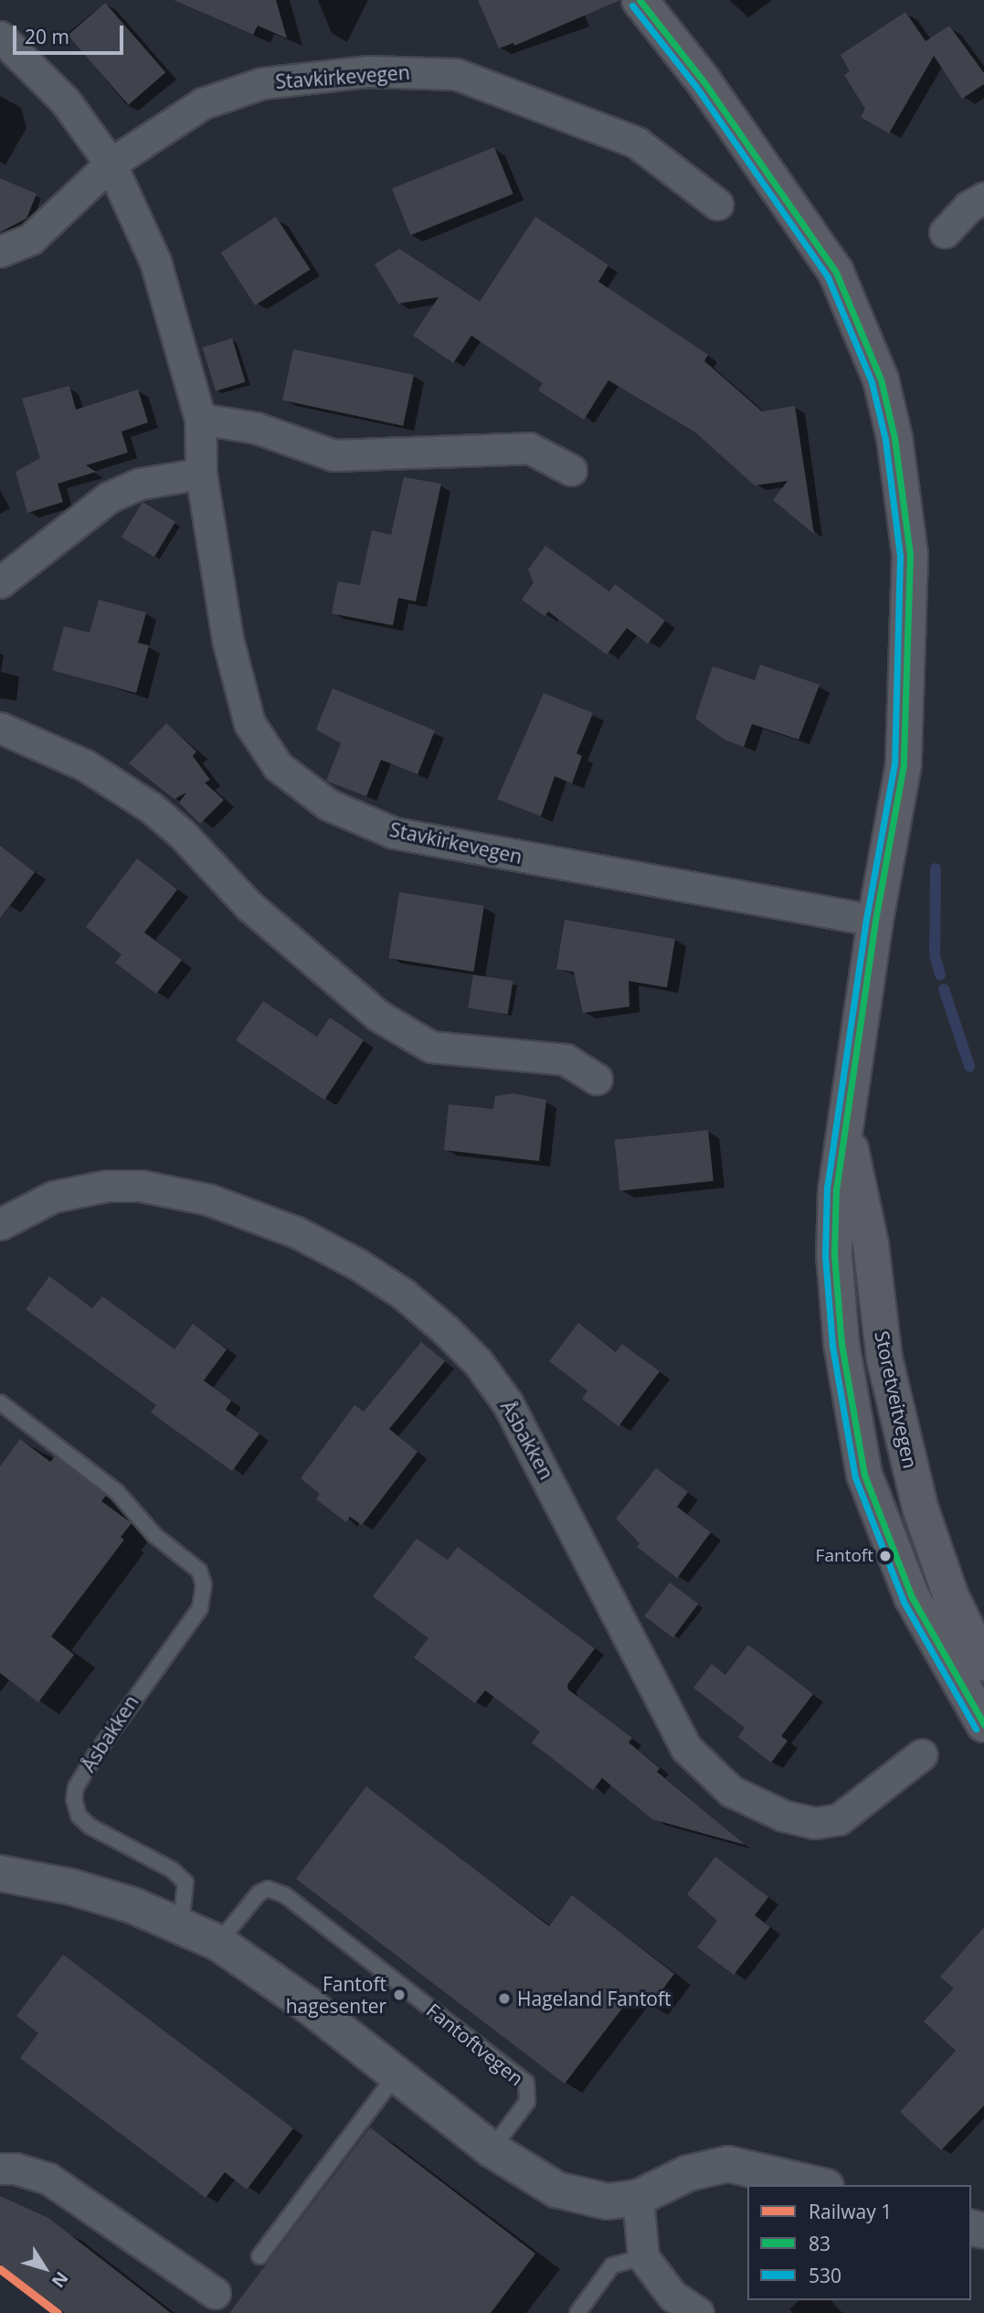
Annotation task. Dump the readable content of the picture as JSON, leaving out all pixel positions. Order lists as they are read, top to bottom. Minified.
{"streets":{"main road":["Storetveitvegen"],"street":["Stavkirkevegen","Åsbakken"],"lane":["Fantoftvegen"]},"crossings":[["Stavkirkevegen","Storetveitvegen"]],"places":["Fantoft","Fantoft hagesenter","Hageland Fantoft"],"lines":["transit line 83","transit line 530","rail line 1"],"legend":["Railway 1","83","530"],"scale_bar":"20 m","north":"bottom right"}
